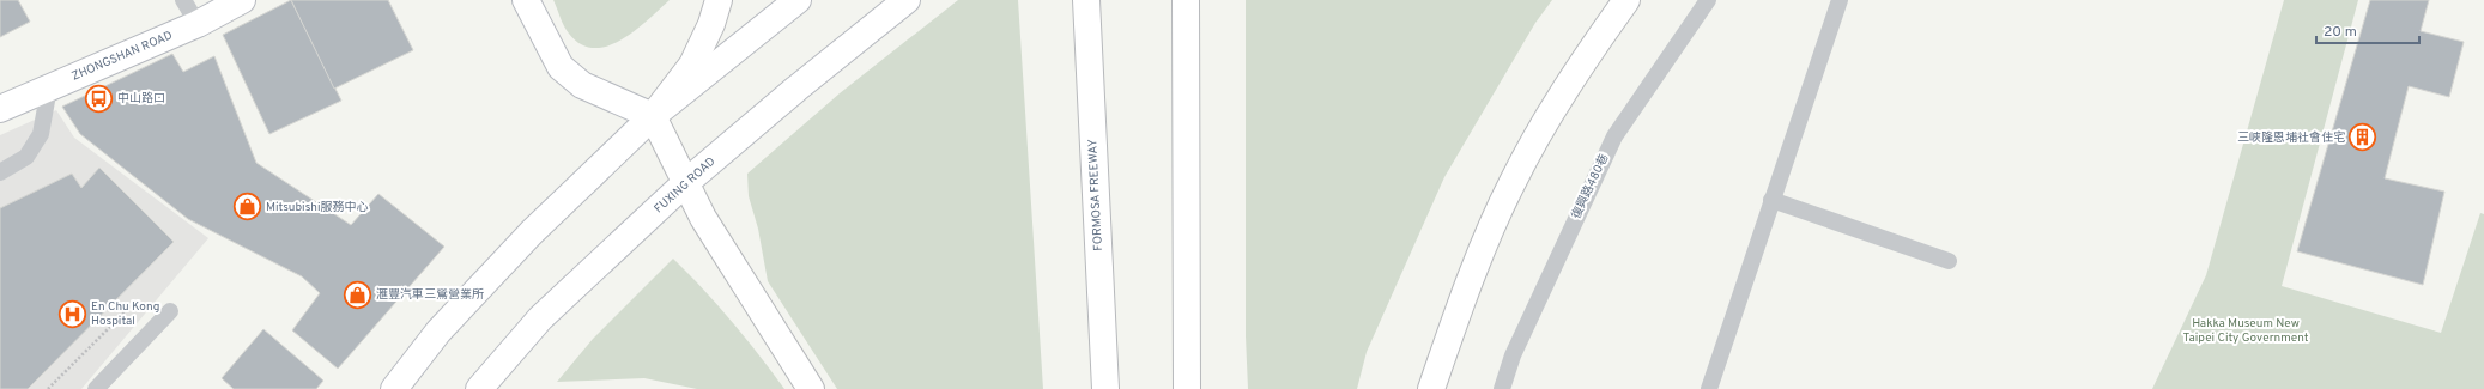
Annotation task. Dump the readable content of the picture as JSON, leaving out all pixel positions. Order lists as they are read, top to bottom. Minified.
{"streets":{"main road":["ZHONGSHAN ROAD","FUXING ROAD","FORMOSA FREEWAY"],"lane":["復興路480巷"]},"parks":["Hakka Museum New Taipei City Government"],"places":{"bus stop":["中山路口"],"building":["三峽隆恩埔社會住宅"],"shop":["Mitsubishi服務中心","滙豐汽車三鶯營業所"],"hospital":["En Chu Kong Hospital"]},"scale_bar":"20 m"}
